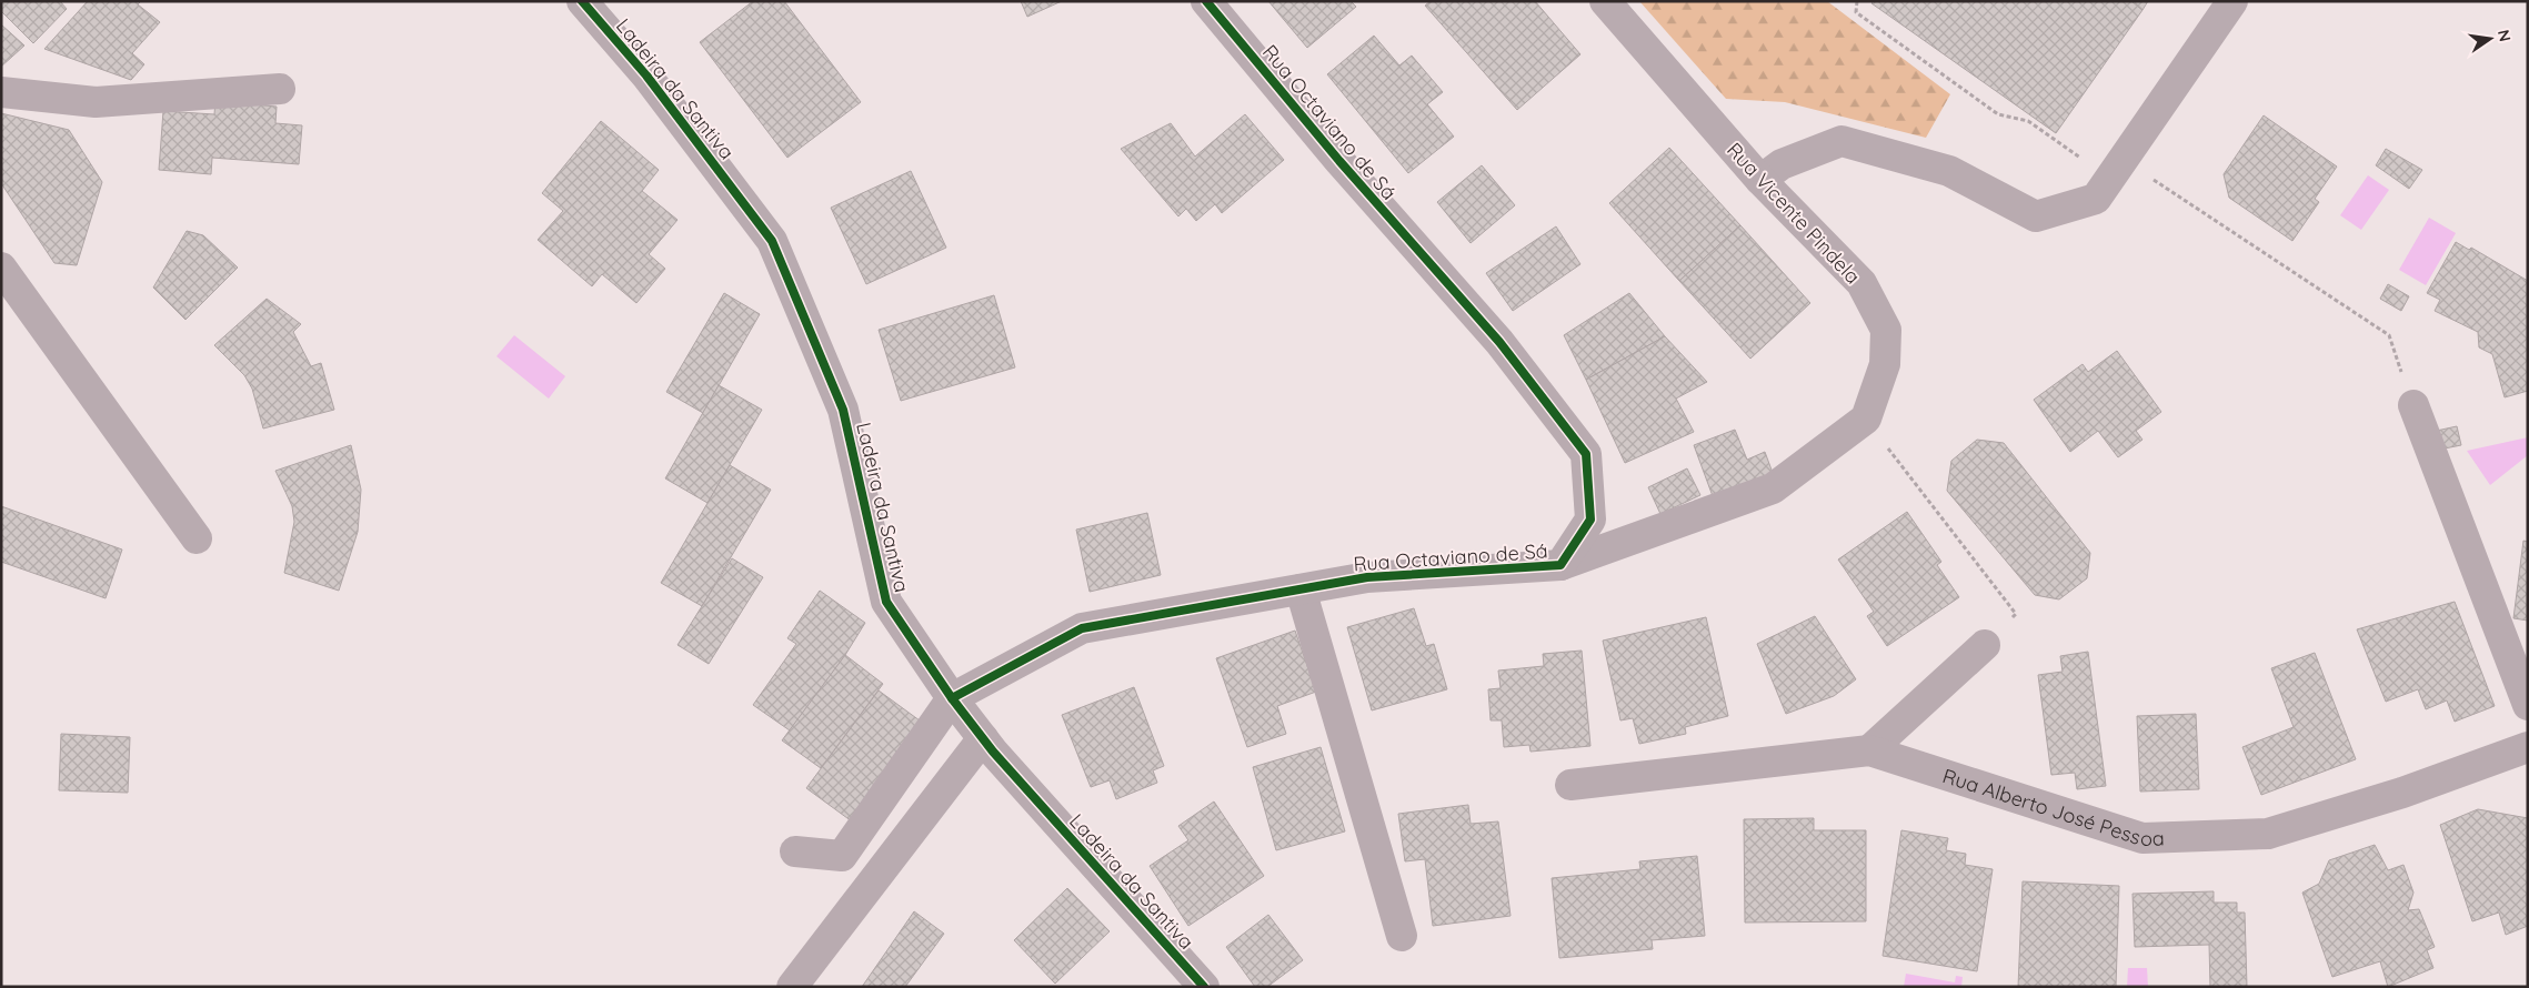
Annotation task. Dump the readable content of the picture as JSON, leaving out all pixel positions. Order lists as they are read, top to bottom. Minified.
{"streets":{"street":["Ladeira da Santiva","Rua Octaviano de Sá","Rua Vicente Pindela","Rua Alberto José Pessoa"]},"crossings":[["Ladeira da Santiva","Rua Octaviano de Sá"],["Rua Octaviano de Sá","Rua Vicente Pindela"]],"north":"right"}
